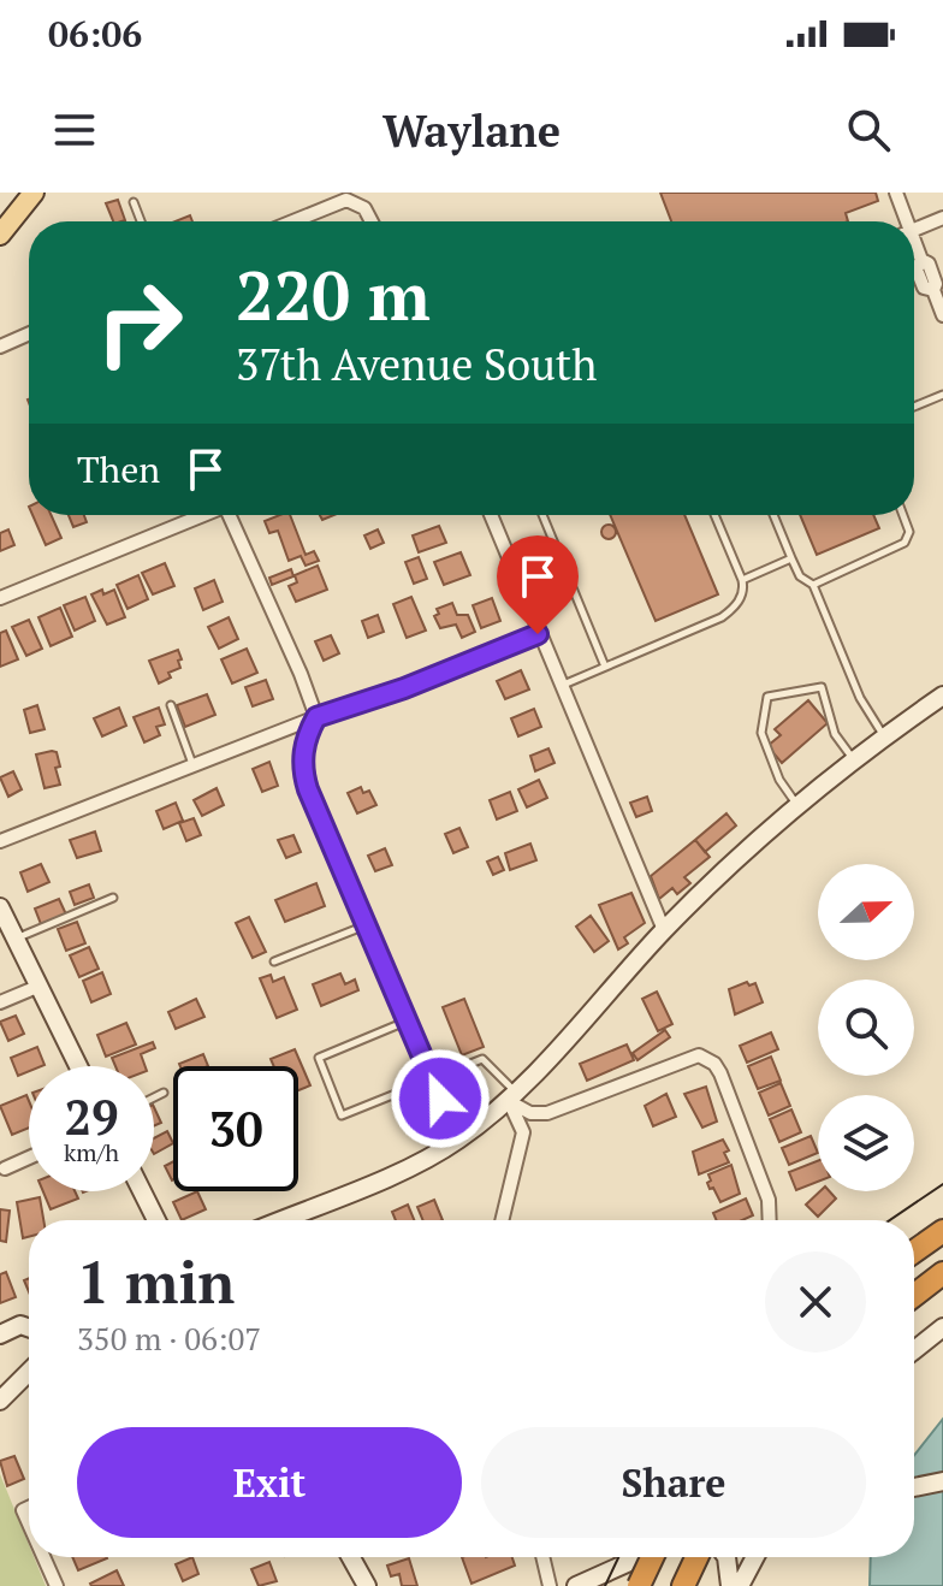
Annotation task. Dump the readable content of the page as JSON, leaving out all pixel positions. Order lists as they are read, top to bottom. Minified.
{"north":"right","page":{"status":"06:06","header":"Waylane","turn":["220 m","37th Avenue South"],"then":"Then","speed":"29 km/h","limit":"30","heading":["1 min","350 m · 06:07"],"buttons":["Exit","Share"]}}
